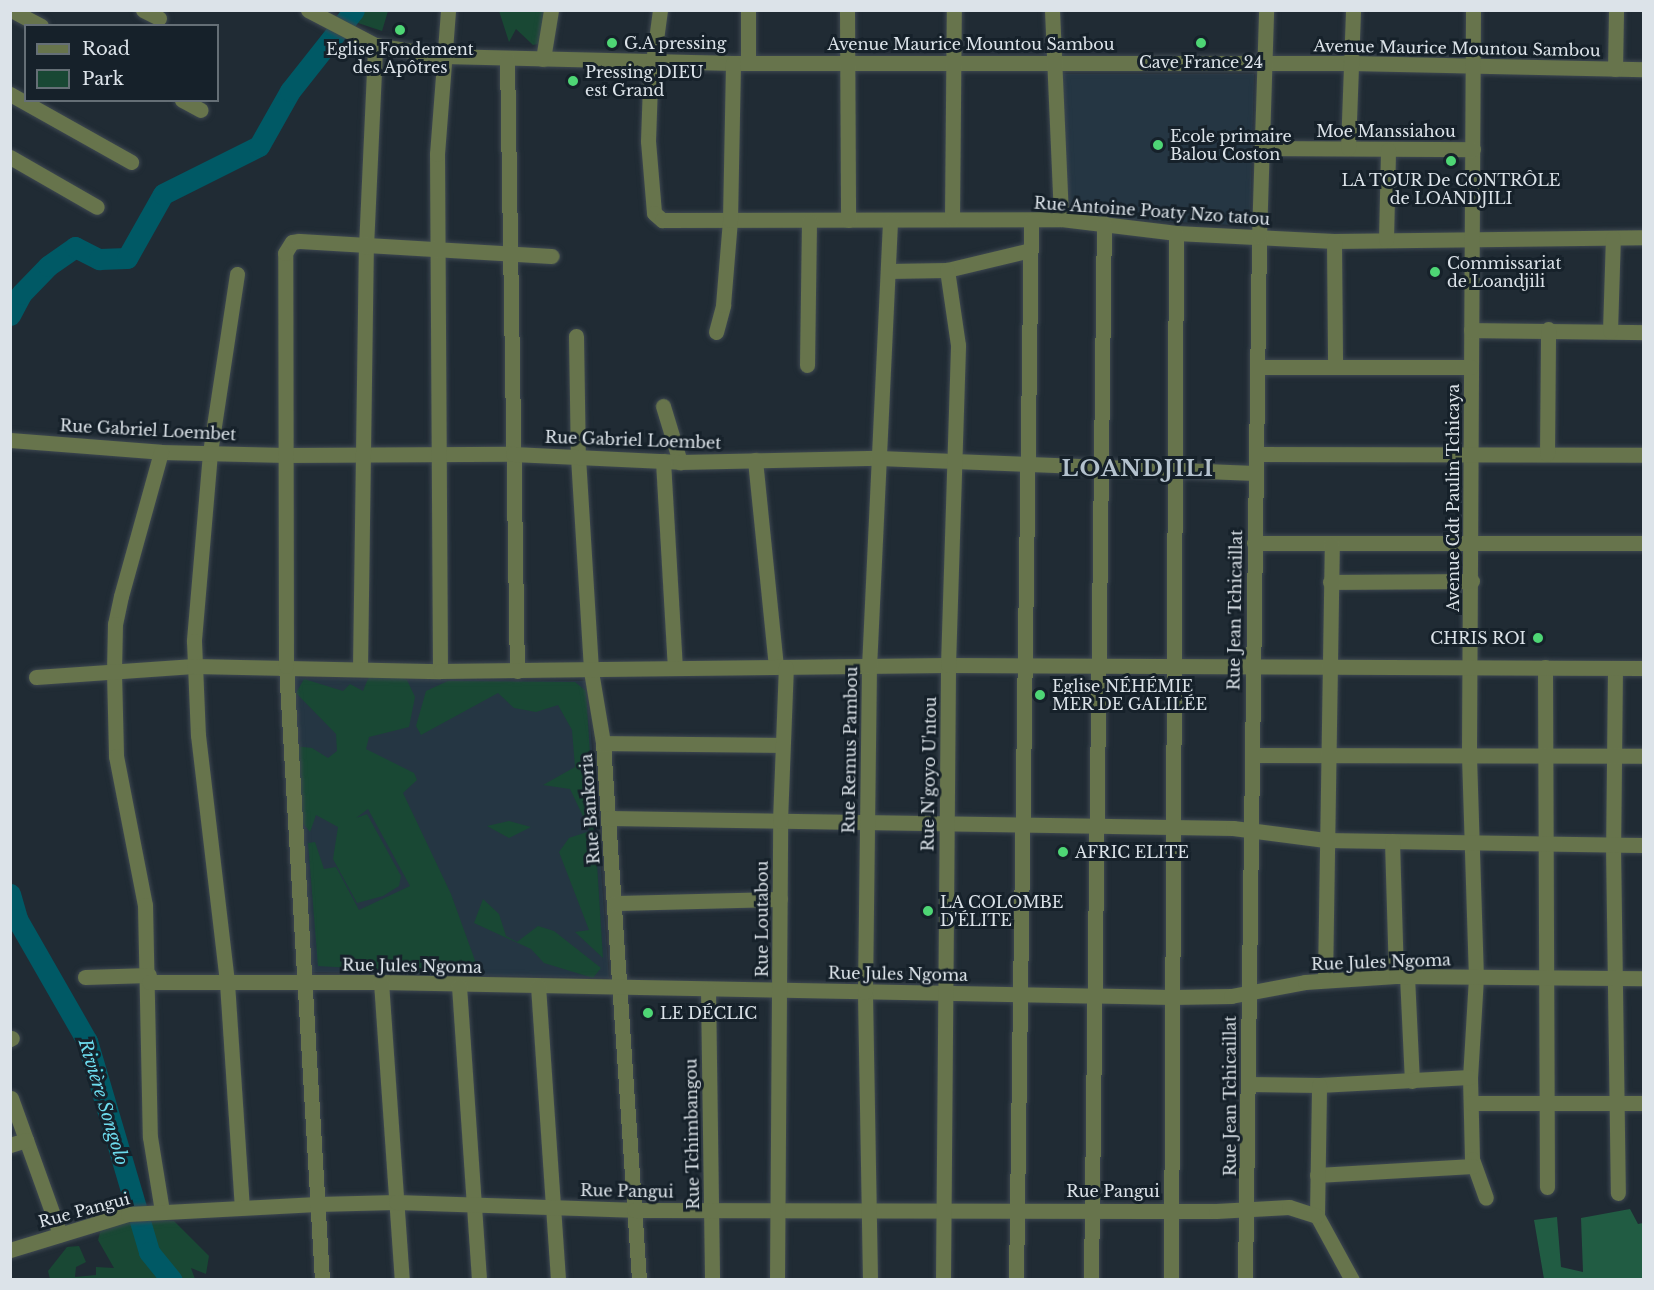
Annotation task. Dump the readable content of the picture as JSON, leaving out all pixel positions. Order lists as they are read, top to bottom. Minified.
{"streets":{"street":["Avenue Maurice Mountou Sambou","Moe Manssiahou","Rue Antoine Poaty Nzo tatou","Rue Gabriel Loembet","Avenue Cdt Paulin Tchicaya","Rue Jean Tchicaillat","Rue Remus Pambou","Rue N'goyo U'ntou","Rue Bankoria","Rue Loutabou","Rue Jules Ngoma","Rue Tchimbangou","Rue Pangui"]},"crossings":[["Avenue Maurice Mountou Sambou","Rue Antoine Poaty Nzo tatou"],["Avenue Maurice Mountou Sambou","Avenue Cdt Paulin Tchicaya"],["Avenue Maurice Mountou Sambou","Rue Jean Tchicaillat"],["Moe Manssiahou","Avenue Cdt Paulin Tchicaya"],["Moe Manssiahou","Rue Jean Tchicaillat"],["Rue Antoine Poaty Nzo tatou","Avenue Cdt Paulin Tchicaya"],["Rue Antoine Poaty Nzo tatou","Rue Jean Tchicaillat"],["Rue Antoine Poaty Nzo tatou","Rue Remus Pambou"],["Rue Gabriel Loembet","Rue Jean Tchicaillat"],["Rue Gabriel Loembet","Rue Remus Pambou"],["Rue Gabriel Loembet","Rue N'goyo U'ntou"],["Rue Gabriel Loembet","Rue Bankoria"],["Rue Gabriel Loembet","Rue Loutabou"],["Avenue Cdt Paulin Tchicaya","Rue Jules Ngoma"],["Rue Jean Tchicaillat","Rue Jules Ngoma"],["Rue Jean Tchicaillat","Rue Pangui"],["Rue Remus Pambou","Rue Jules Ngoma"],["Rue Remus Pambou","Rue Pangui"],["Rue N'goyo U'ntou","Rue Jules Ngoma"],["Rue N'goyo U'ntou","Rue Pangui"],["Rue Bankoria","Rue Jules Ngoma"],["Rue Bankoria","Rue Pangui"],["Rue Loutabou","Rue Jules Ngoma"],["Rue Loutabou","Rue Pangui"],["Rue Jules Ngoma","Rue Tchimbangou"],["Rue Tchimbangou","Rue Pangui"]],"districts":["LOANDJILI"],"water":["Rivière Songolo"],"places":["Eglise Fondement des Apôtres","G.A pressing","Cave France 24","Pressing DIEU est Grand","Ecole primaire Balou Coston","LA TOUR De CONTRÔLE de LOANDJILI","Commissariat de Loandjili","CHRIS ROI","Eglise NÉHÉMIE MER DE GALILÉE","AFRIC ELITE","LA COLOMBE D'ÉLITE","LE DÉCLIC"],"legend":["Road","Park"]}
